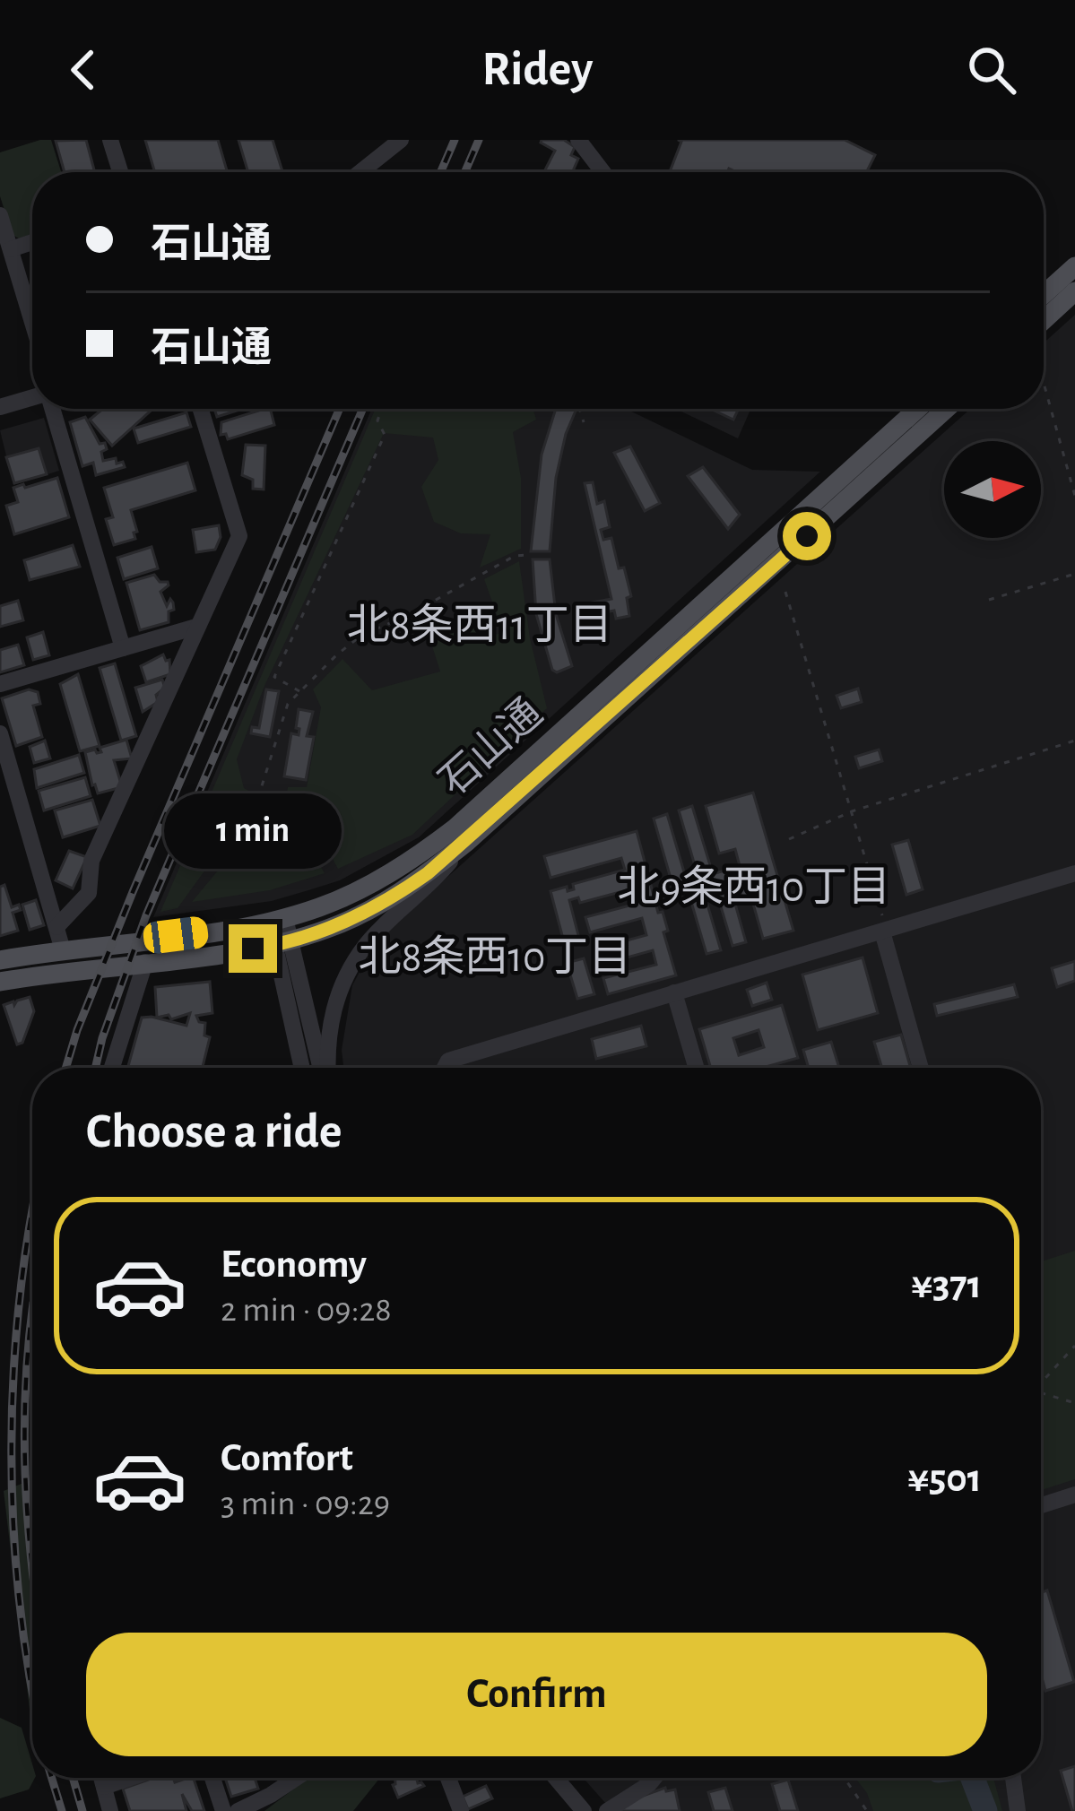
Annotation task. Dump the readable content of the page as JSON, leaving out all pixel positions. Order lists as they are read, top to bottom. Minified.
{"streets":{"main road":["石山通"]},"districts":["北8条西11丁目","北9条西10丁目","北8条西10丁目"],"north":"right","page":{"header":"Ridey","banner":["石山通","石山通"],"bubble":"1 min","heading":"Choose a ride","list":[{"name":"Economy","note":"2 min · 09:28","value":"¥371"},{"name":"Comfort","note":"3 min · 09:29","value":"¥501"}],"buttons":"Confirm"}}
